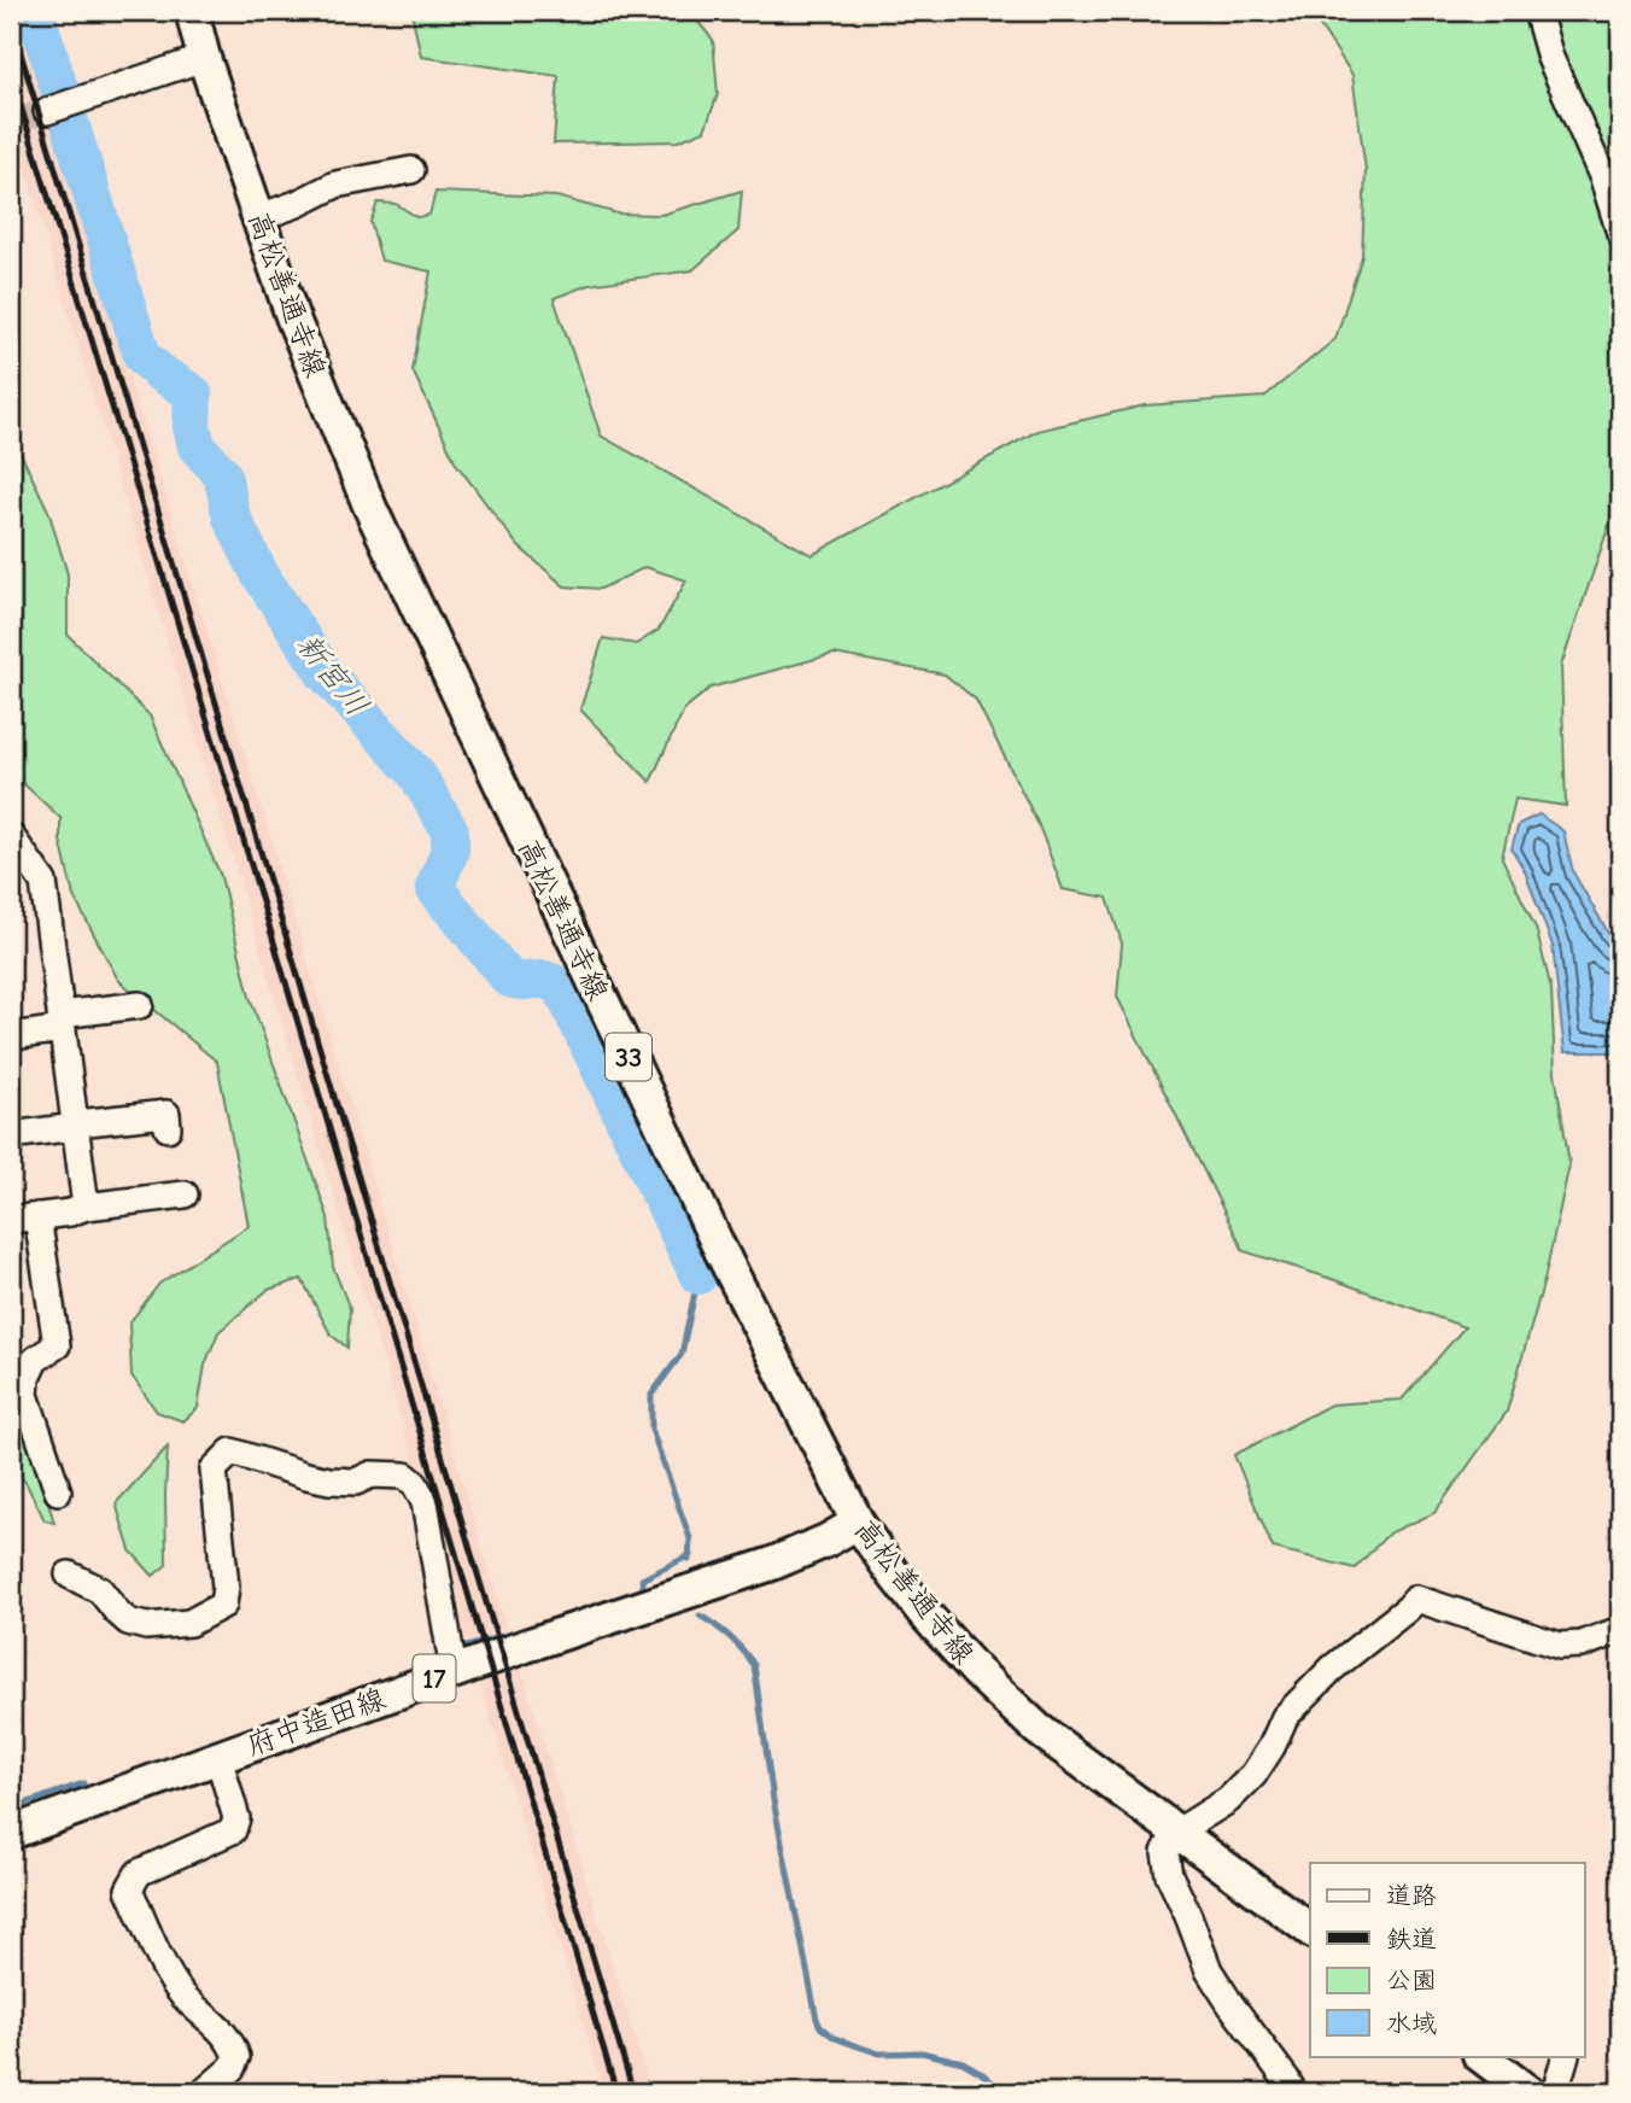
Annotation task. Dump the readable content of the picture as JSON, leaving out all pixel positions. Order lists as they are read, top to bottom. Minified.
{"streets":{"main road":["高松善通寺線","33","17","府中造田線"]},"crossings":[["高松善通寺線","府中造田線"]],"water":["新宮川"],"legend":["道路","鉄道","公園","水域"]}
